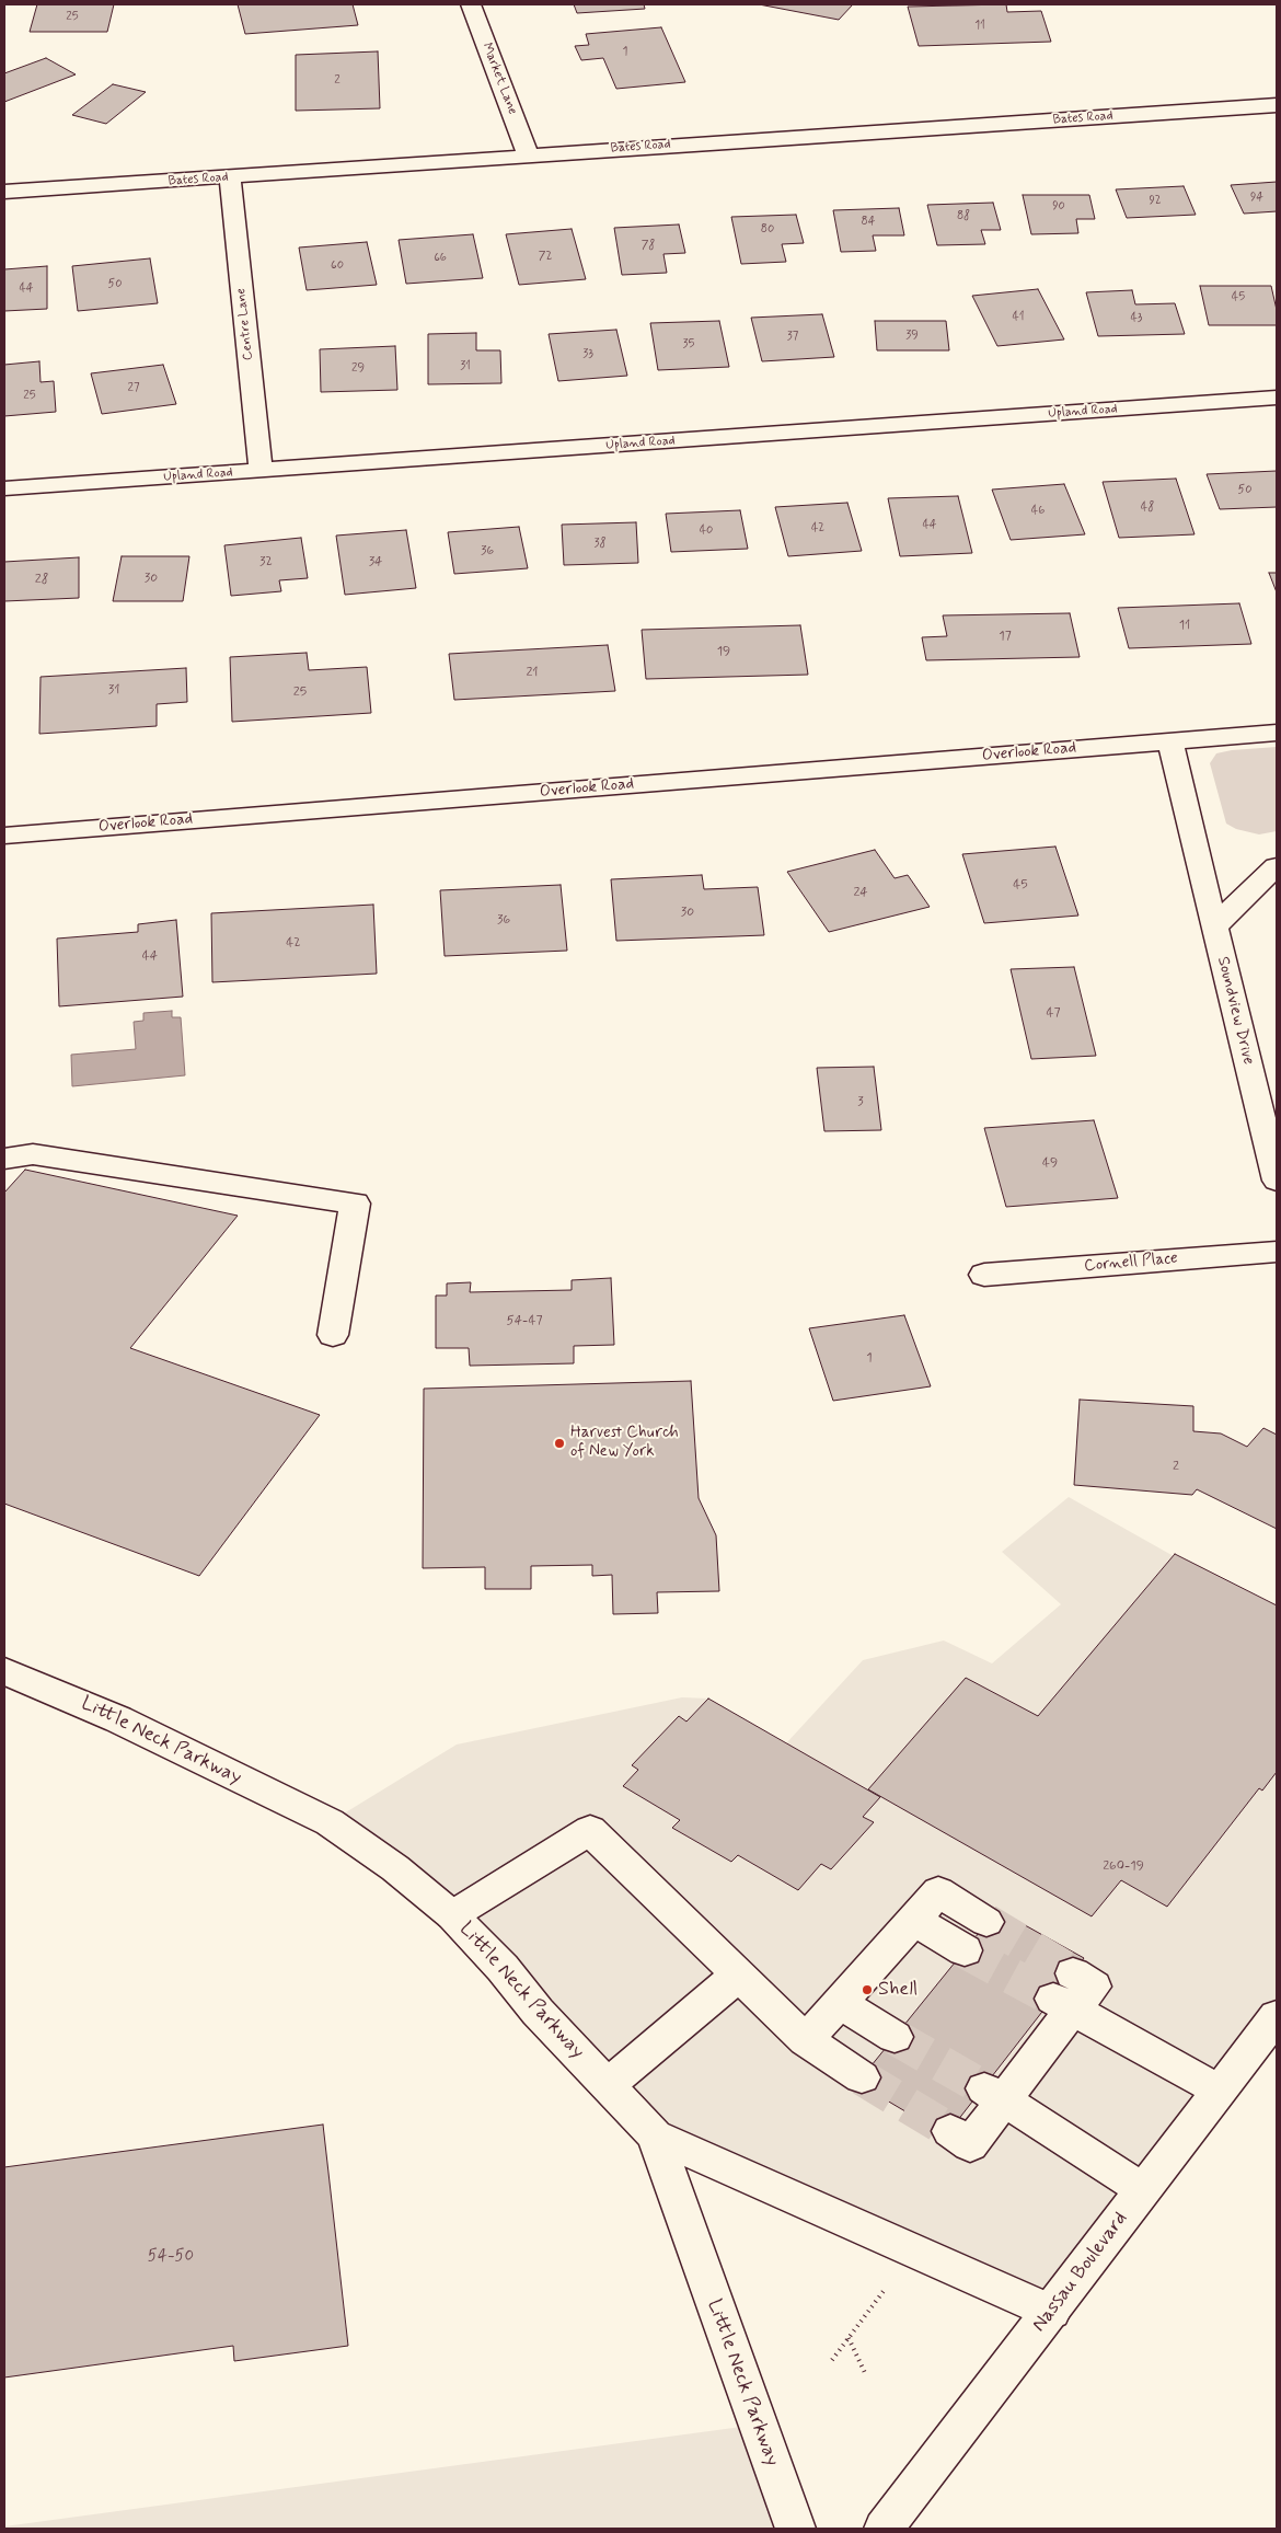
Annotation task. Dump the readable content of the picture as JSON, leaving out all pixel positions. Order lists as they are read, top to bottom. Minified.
{"streets":{"street":["Market Lane","Bates Road","Centre Lane","Upland Road","Overlook Road","Soundview Drive","Cornell Place","Little Neck Parkway","Nassau Boulevard"]},"crossings":[["Market Lane","Bates Road"],["Bates Road","Centre Lane"],["Centre Lane","Upland Road"]],"places":["Harvest Church of New York","Shell"],"house_numbers":["25","11","1","2","94","92","90","88","84","80","78","72","66","60","50","44","45","41","43","39","37","35","33","31","29","27","25","50","48","46","44","42","40","38","36","32","34","30","28","11","17","19","21","31","25","45","24","30","36","42","44","47","3","49","54-47","1","2","260-19","54-50"]}
